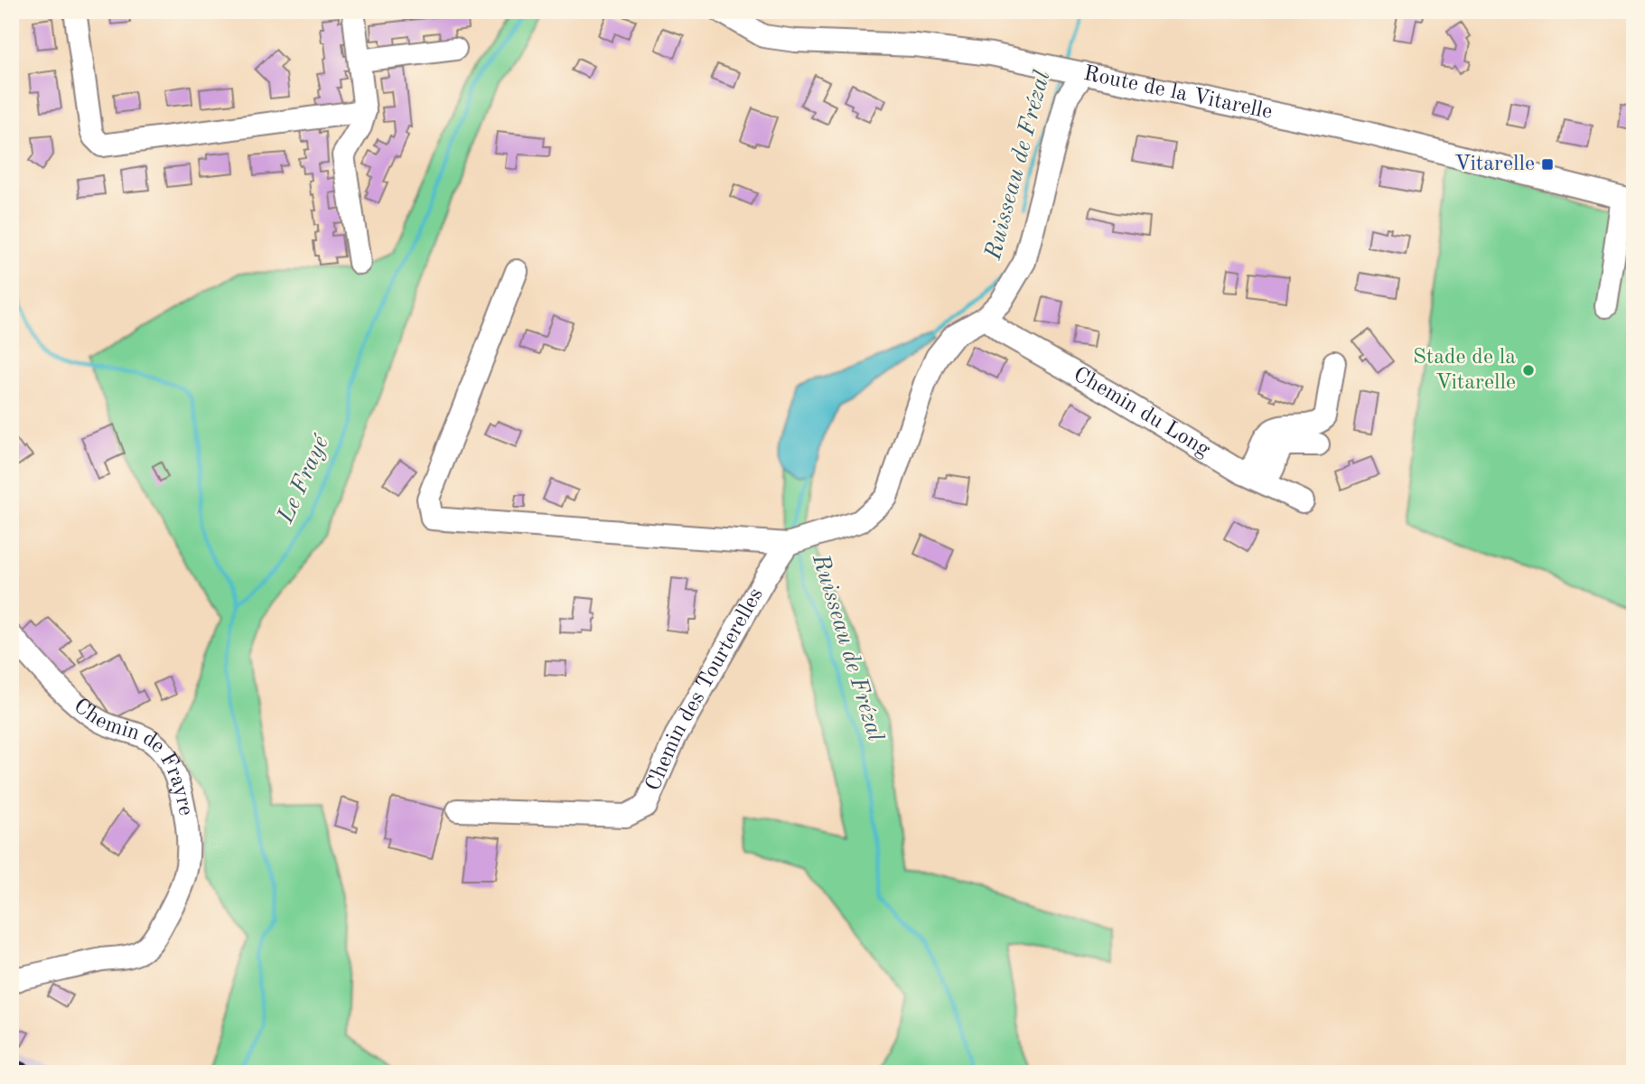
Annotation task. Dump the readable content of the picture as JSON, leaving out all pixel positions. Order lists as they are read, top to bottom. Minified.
{"streets":{"street":["Route de la Vitarelle","Chemin du Long","Chemin des Tourterelles","Chemin de Frayre"]},"water":["Ruisseau de Frézal","Le Frayé"],"places":{"transit":["Vitarelle"],"other":["Stade de la Vitarelle"]}}
